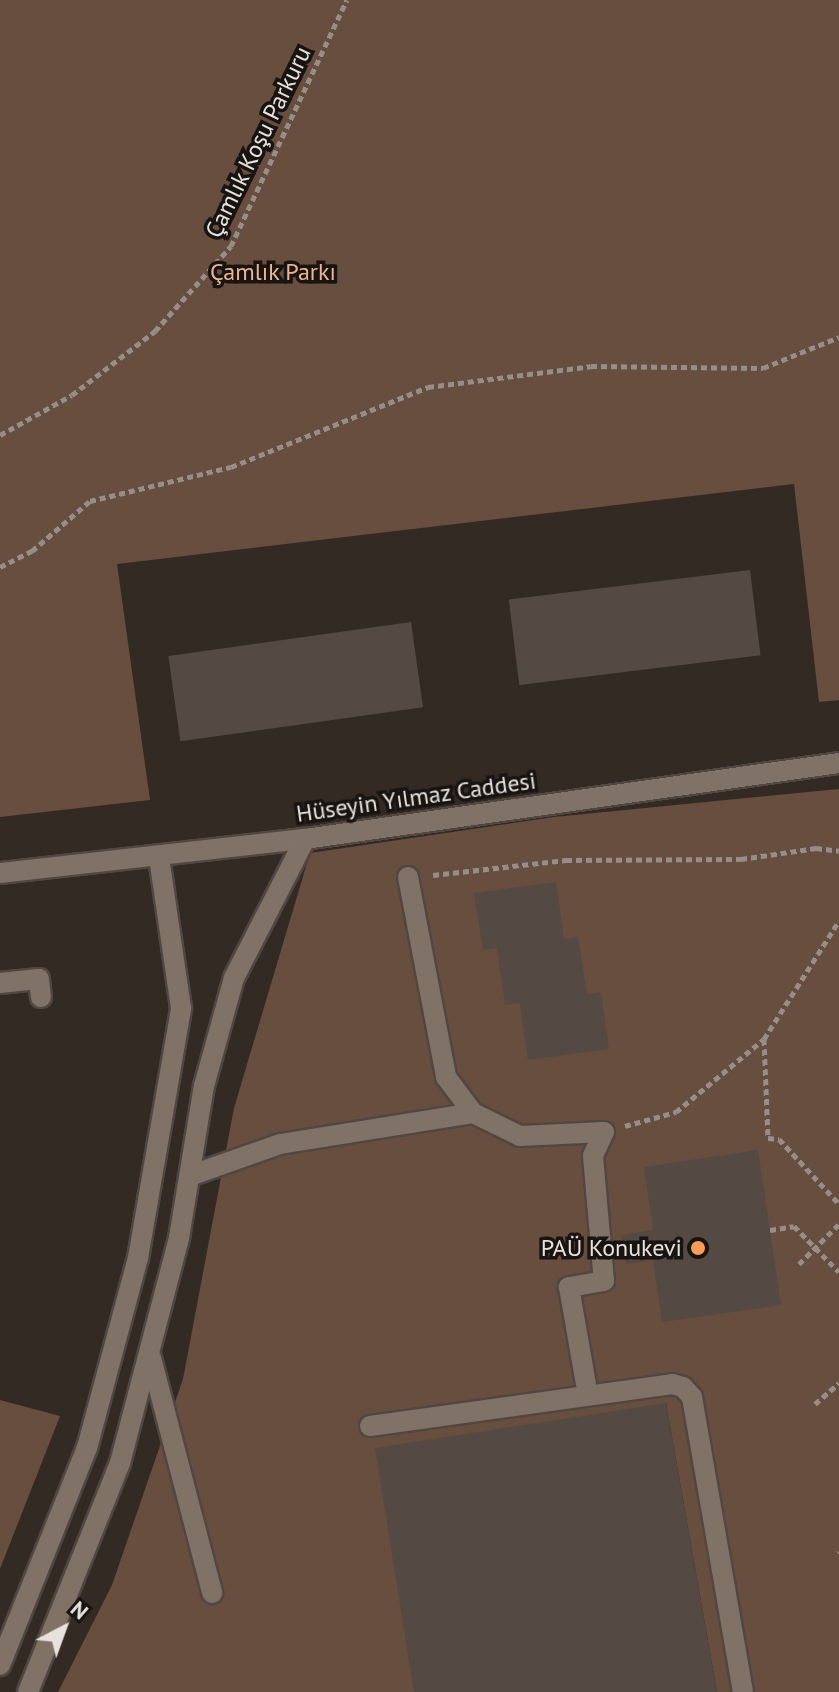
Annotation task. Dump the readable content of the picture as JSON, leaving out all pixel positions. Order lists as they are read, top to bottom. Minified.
{"streets":{"street":["Hüseyin Yılmaz Caddesi"],"path":["Çamlık Koşu Parkuru"]},"parks":["Çamlık Parkı"],"places":["PAÜ Konukevi"],"north":"top right"}
